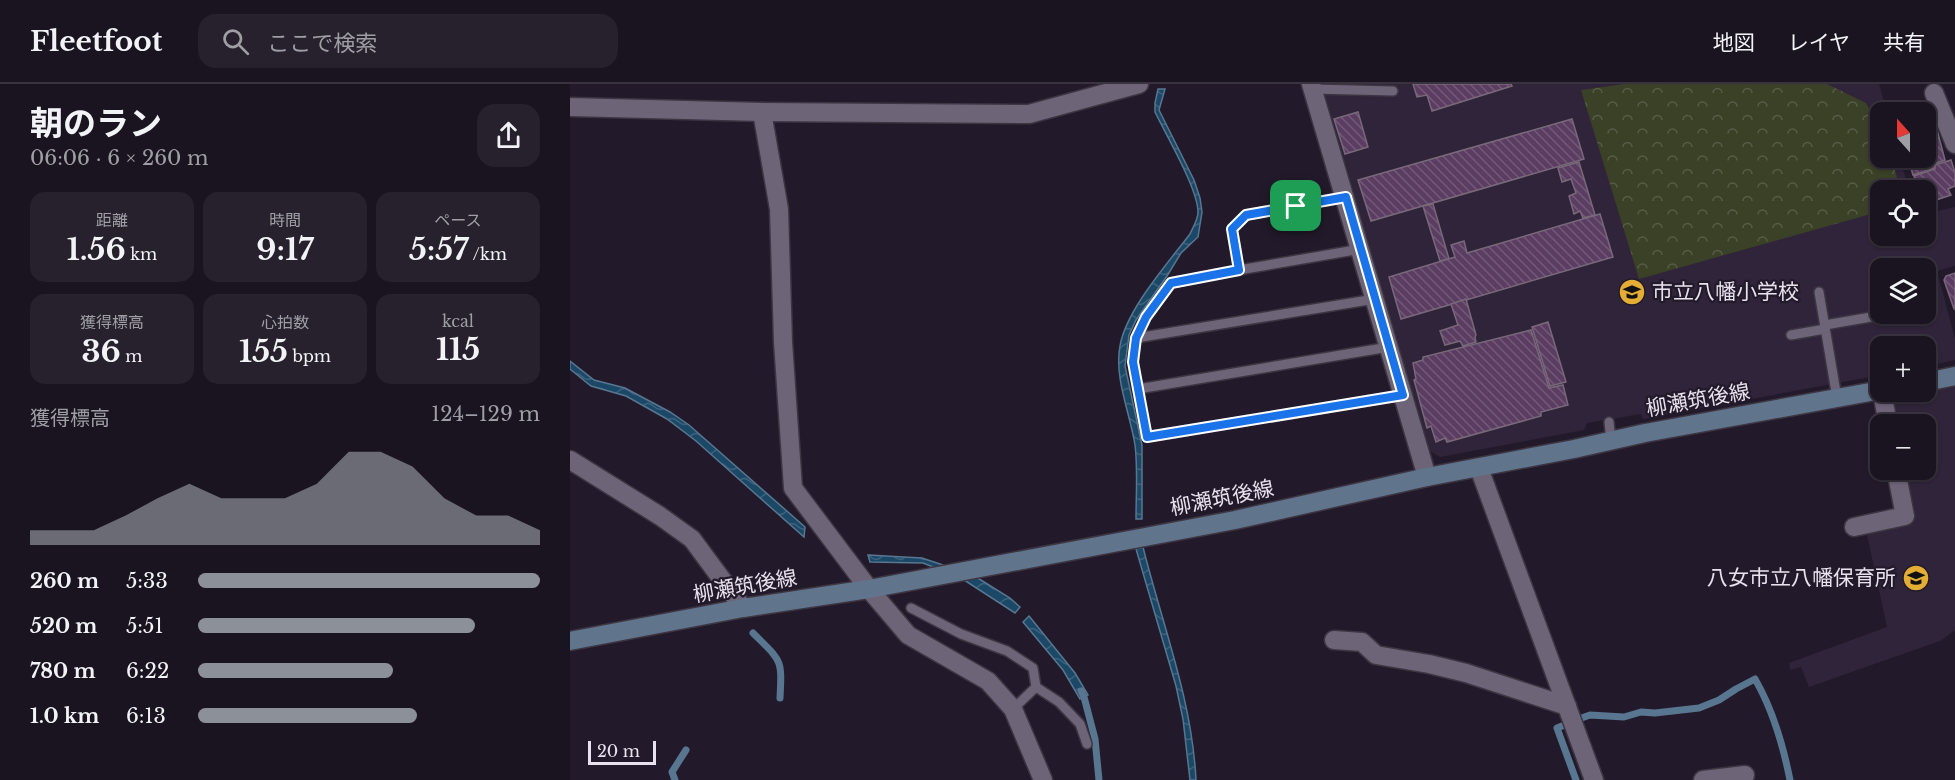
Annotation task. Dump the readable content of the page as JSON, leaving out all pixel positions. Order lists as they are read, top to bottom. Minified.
{"streets":{"main road":["柳瀬筑後線"]},"places":{"school or university":["市立八幡小学校","八女市立八幡保育所"]},"scale_bar":"20 m","north":"top","page":{"header":"Fleetfoot","search":"ここで検索","nav":["地図","レイヤ","共有"],"heading":["朝のラン","06:06 · 6 × 260 m"],"map_buttons":["+","−"],"stats":[["距離","1.56 km"],["時間","9:17"],["ペース","5:57 /km"],["獲得標高","36 m"],["心拍数","155 bpm"],["kcal","115"]],"chart":["獲得標高","124–129 m"],"list":[{"name":"260 m","note":"5:33"},{"name":"520 m","note":"5:51"},{"name":"780 m","note":"6:22"},{"name":"1.0 km","note":"6:13"}],"scale":"20 m"}}
